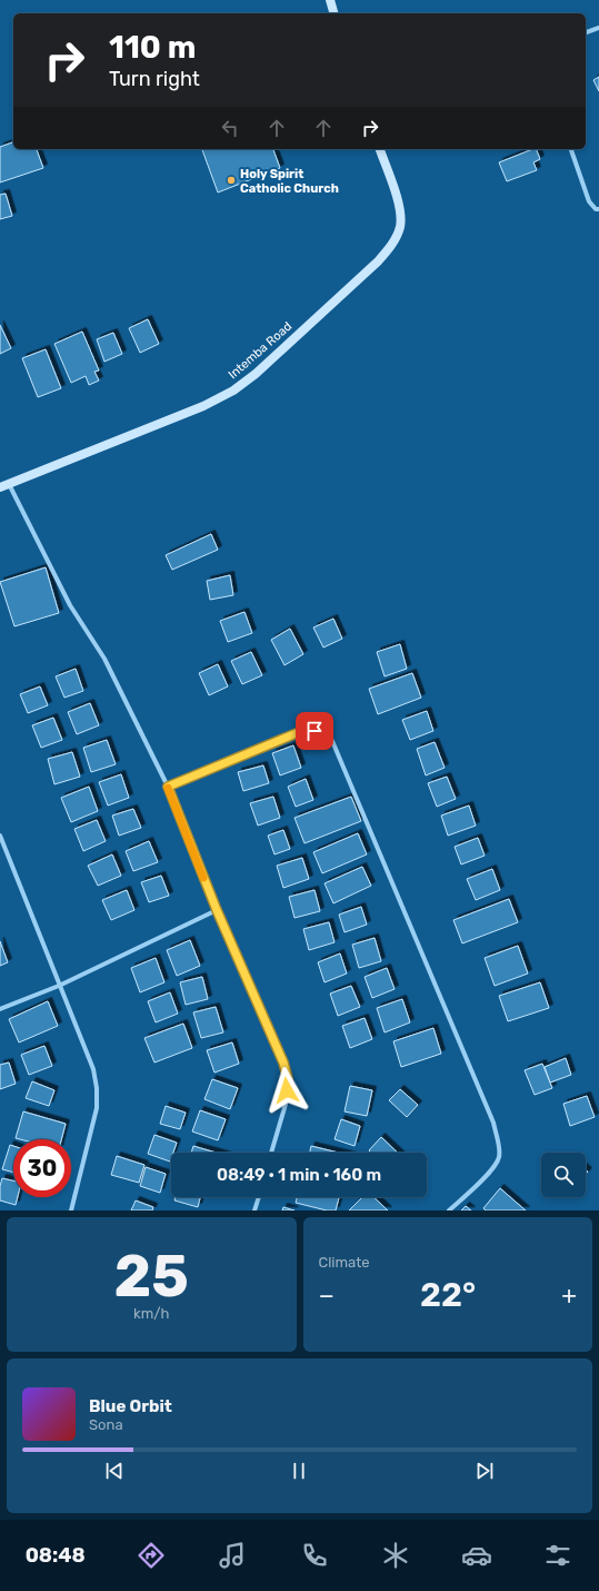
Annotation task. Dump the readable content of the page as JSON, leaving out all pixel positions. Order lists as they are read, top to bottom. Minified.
{"streets":{"street":["Intemba Road"]},"places":["Holy Spirit Catholic Church"],"page":{"turn":["110 m","Turn right"],"limit":"30","trip":"08:49 · 1 min · 160 m","tile":[["25","km/h"],"Climate"],"heat":["−","22°","+"],"song":["Blue Orbit","Sona"],"tabs":"08:48"}}
